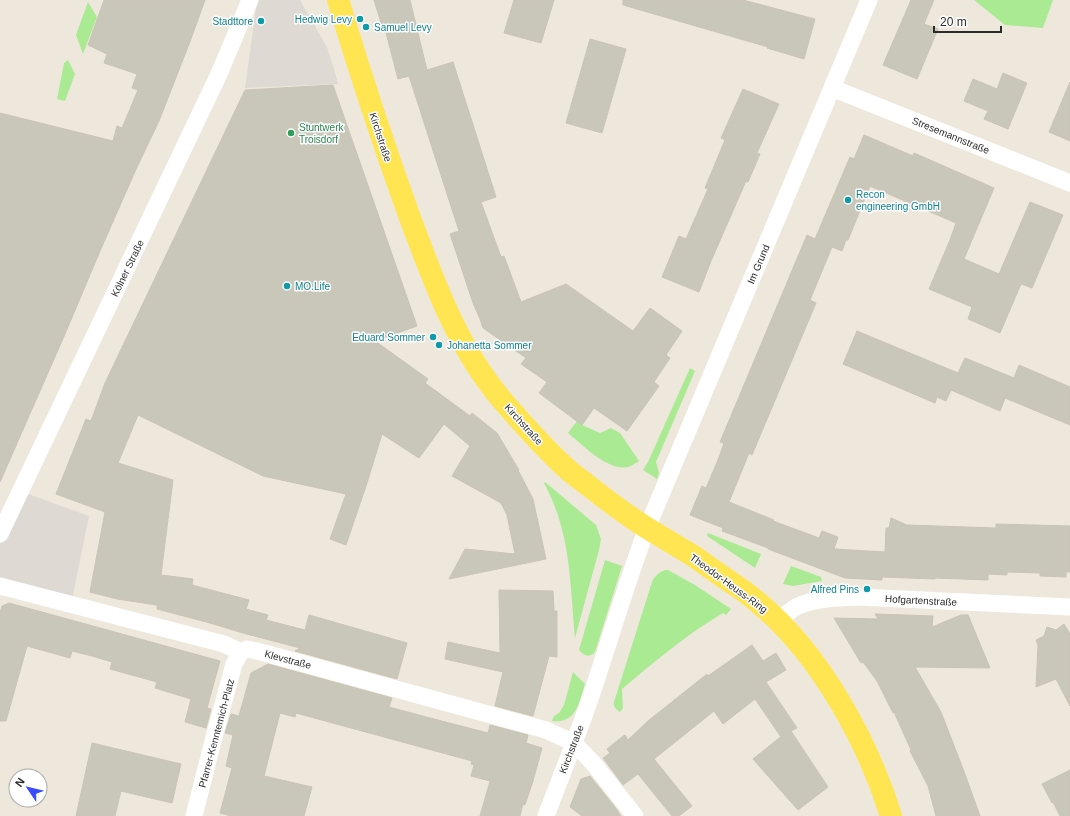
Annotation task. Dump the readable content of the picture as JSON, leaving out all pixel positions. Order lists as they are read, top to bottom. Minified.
{"streets":{"main road":["Kirchstraße","Theodor-Heuss-Ring"],"street":["Stresemannstraße","Im Grund","Kölner Straße","Hofgartenstraße","Klevstraße","Pfarrer-Kenntemich-Platz"]},"crossings":[["Stresemannstraße","Im Grund"],["Kirchstraße","Im Grund"],["Kirchstraße","Theodor-Heuss-Ring"],["Kirchstraße","Klevstraße"],["Im Grund","Theodor-Heuss-Ring"],["Theodor-Heuss-Ring","Hofgartenstraße"],["Klevstraße","Pfarrer-Kenntemich-Platz"]],"places":["Hedwig Levy","Stadttore","Samuel Levy","Stuntwerk Troisdorf","Recon engineering GmbH","MO.Life","Eduard Sommer","Johanetta Sommer","Alfred Pins"],"scale_bar":"20 m","north":"top left"}
